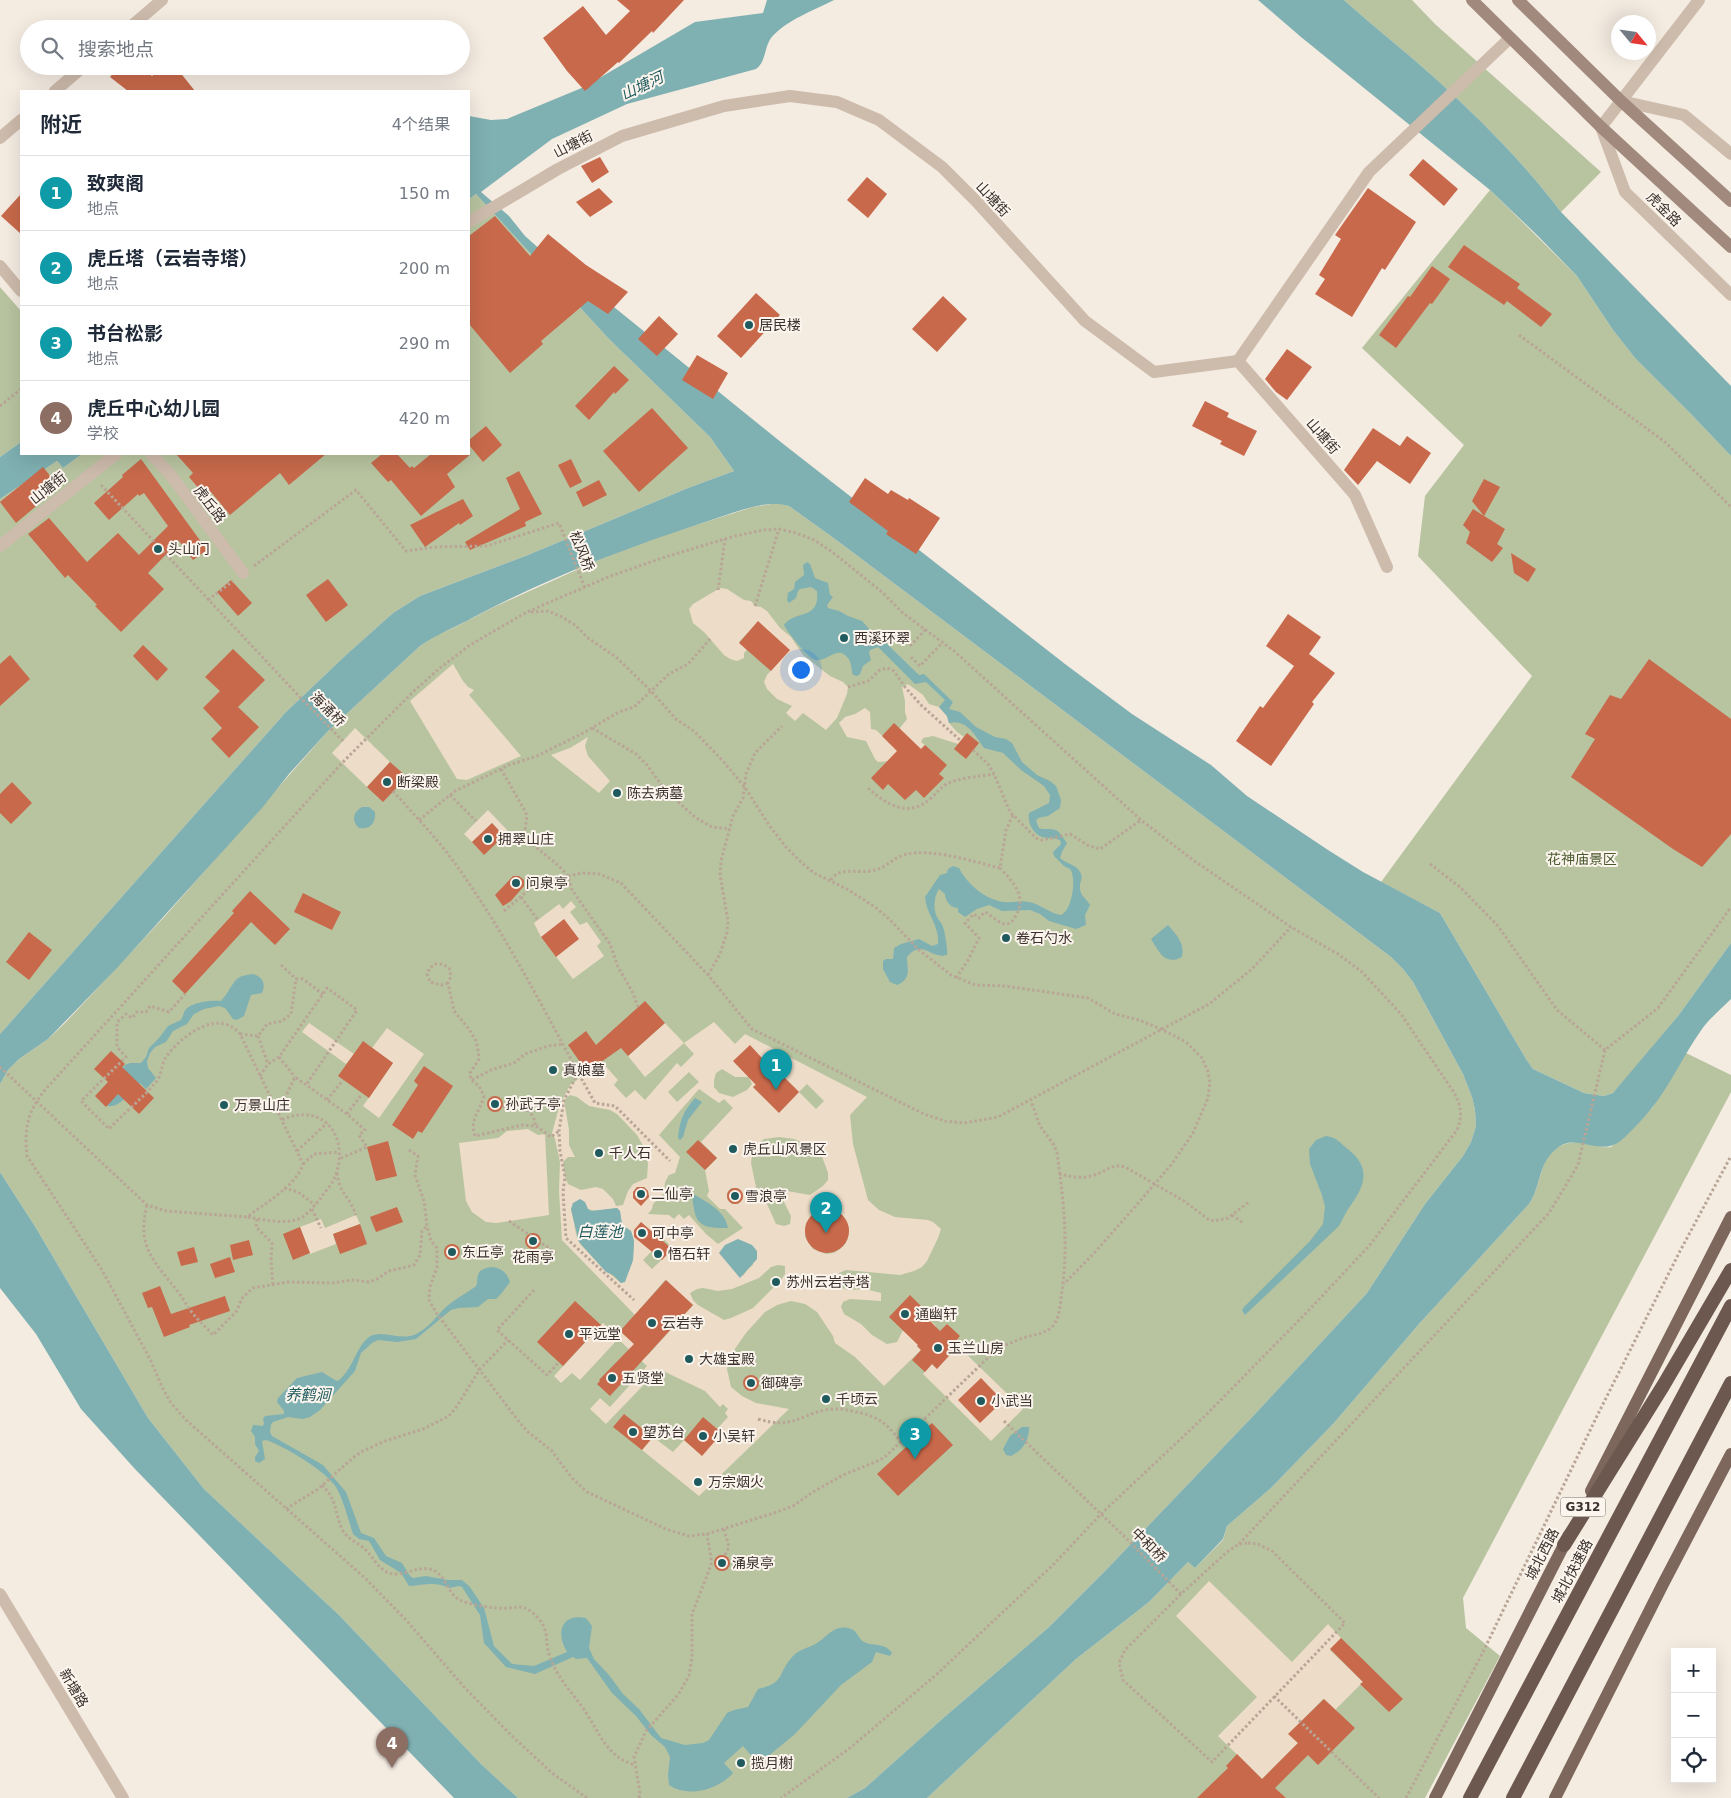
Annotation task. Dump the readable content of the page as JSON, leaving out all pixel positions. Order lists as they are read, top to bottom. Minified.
{"streets":{"highway":["城北快速路"],"main road":["虎金路","G312","城北西路"],"street":["山塘街","虎丘路","新塘路"],"path":["松风桥","海涌桥","中和桥"]},"crossings":[["山塘街","海涌桥"],["虎丘路","松风桥"]],"water":["山塘河","白莲池","养鹤涧"],"parks":["花神庙景区"],"places":["居民楼","头山门","西溪环翠","断梁殿","陈去病墓","拥翠山庄","问泉亭","卷石勺水","真娘墓","孙武子亭","万景山庄","虎丘山风景区","千人石","二仙亭","雪浪亭","可中亭","花雨亭","东丘亭","悟石轩","苏州云岩寺塔","通幽轩","云岩寺","平远堂","玉兰山房","大雄宝殿","五贤堂","御碑亭","千顷云","小武当","望苏台","小吴轩","万宗烟火","涌泉亭","揽月榭"],"north":"bottom right","page":{"search":"搜索地点","heading":["附近","4个结果"],"list":[{"mark":"1","name":"致爽阁","note":"地点","value":"150 m"},{"mark":"2","name":"虎丘塔（云岩寺塔）","note":"地点","value":"200 m"},{"mark":"3","name":"书台松影","note":"地点","value":"290 m"},{"mark":"4","name":"虎丘中心幼儿园","note":"学校","value":"420 m"}],"pins":["1","2","3","4"],"map_buttons":["+","−"]}}
